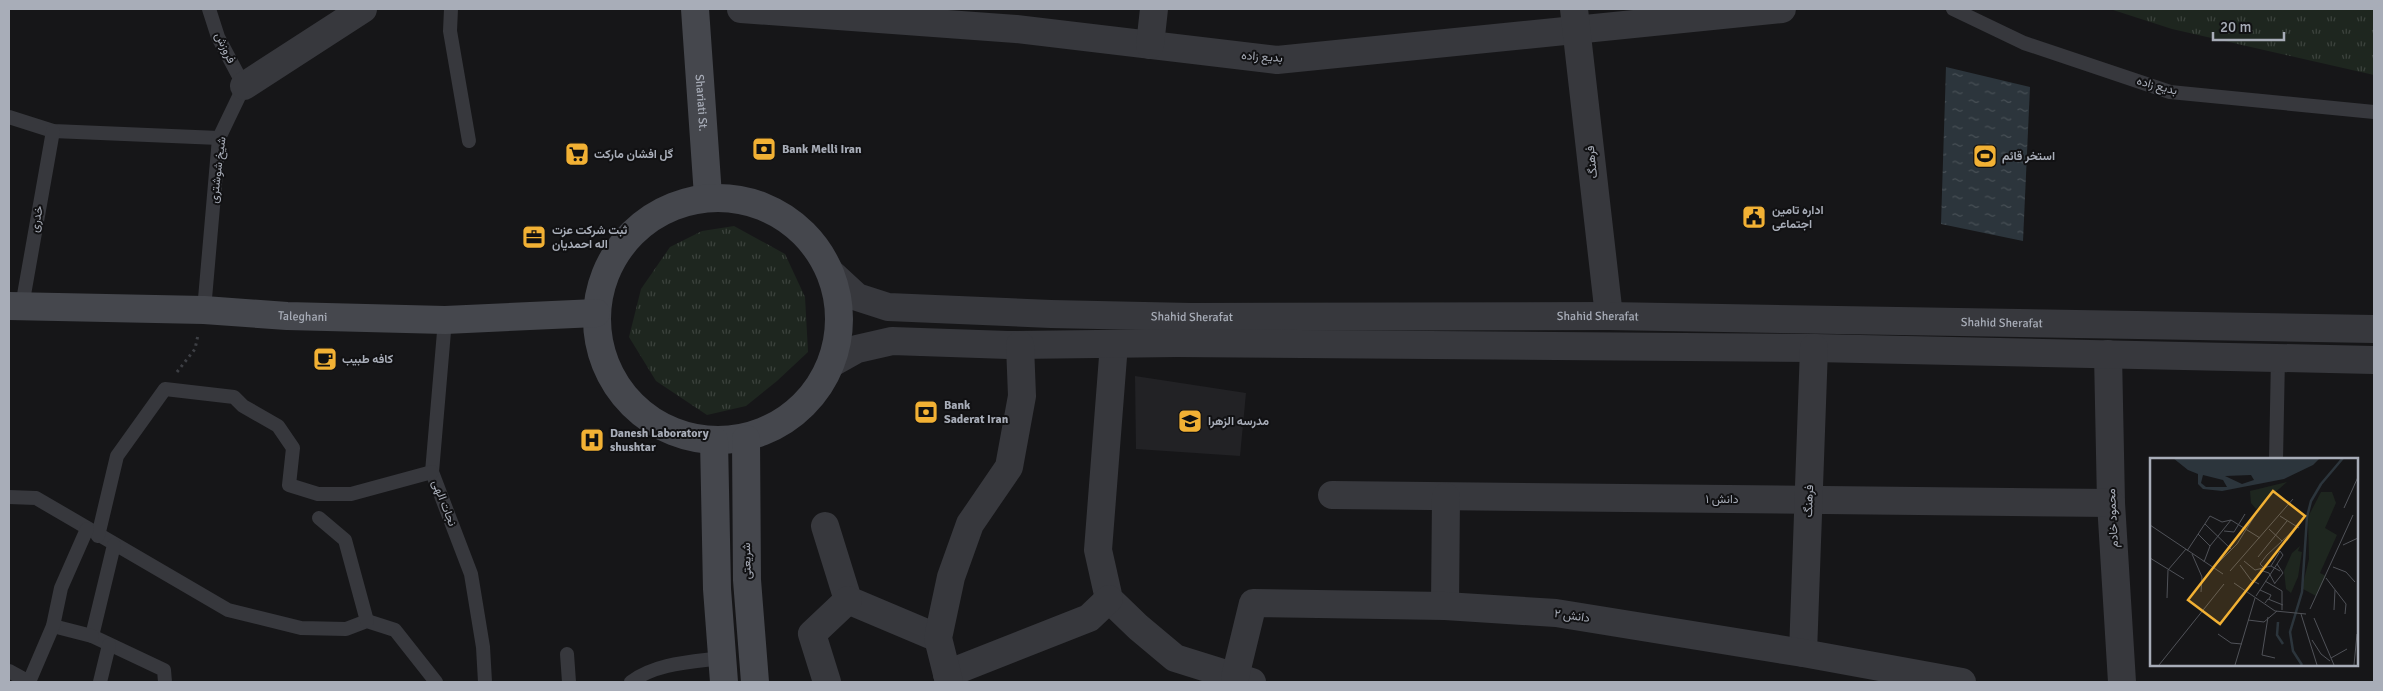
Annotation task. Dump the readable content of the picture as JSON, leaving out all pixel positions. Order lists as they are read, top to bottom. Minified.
{"streets":{"main road":["Shariati St.","Taleghani","شریعتی"],"street":["بدیع زاده","فرهنگ","Shahid Sherafat","دانش ۱","محمود خادم","دانش ۲"],"lane":["فروزش","شیخ شوشتری","خدری","نجات الهی"]},"crossings":[["فروزش","شیخ شوشتری"],["بدیع زاده","فرهنگ"],["فرهنگ","Shahid Sherafat"],["فرهنگ","دانش ۱"],["فرهنگ","دانش ۲"],["شیخ شوشتری","Taleghani"],["خدری","Taleghani"],["Taleghani","نجات الهی"],["دانش ۱","محمود خادم"]],"places":{"bank":["Bank Melli Iran","Bank Saderat Iran"],"supermarket":["گل افشان مارکت"],"sports":["استخر قائم"],"public building":["اداره تامین اجتماعی"],"office":["ثبت شرکت عزت اله احمدیان"],"cafe":["کافه طبیب"],"school or university":["مدرسه الزهرا"],"hospital":["Danesh Laboratory shushtar"]},"scale_bar":"20 m"}
